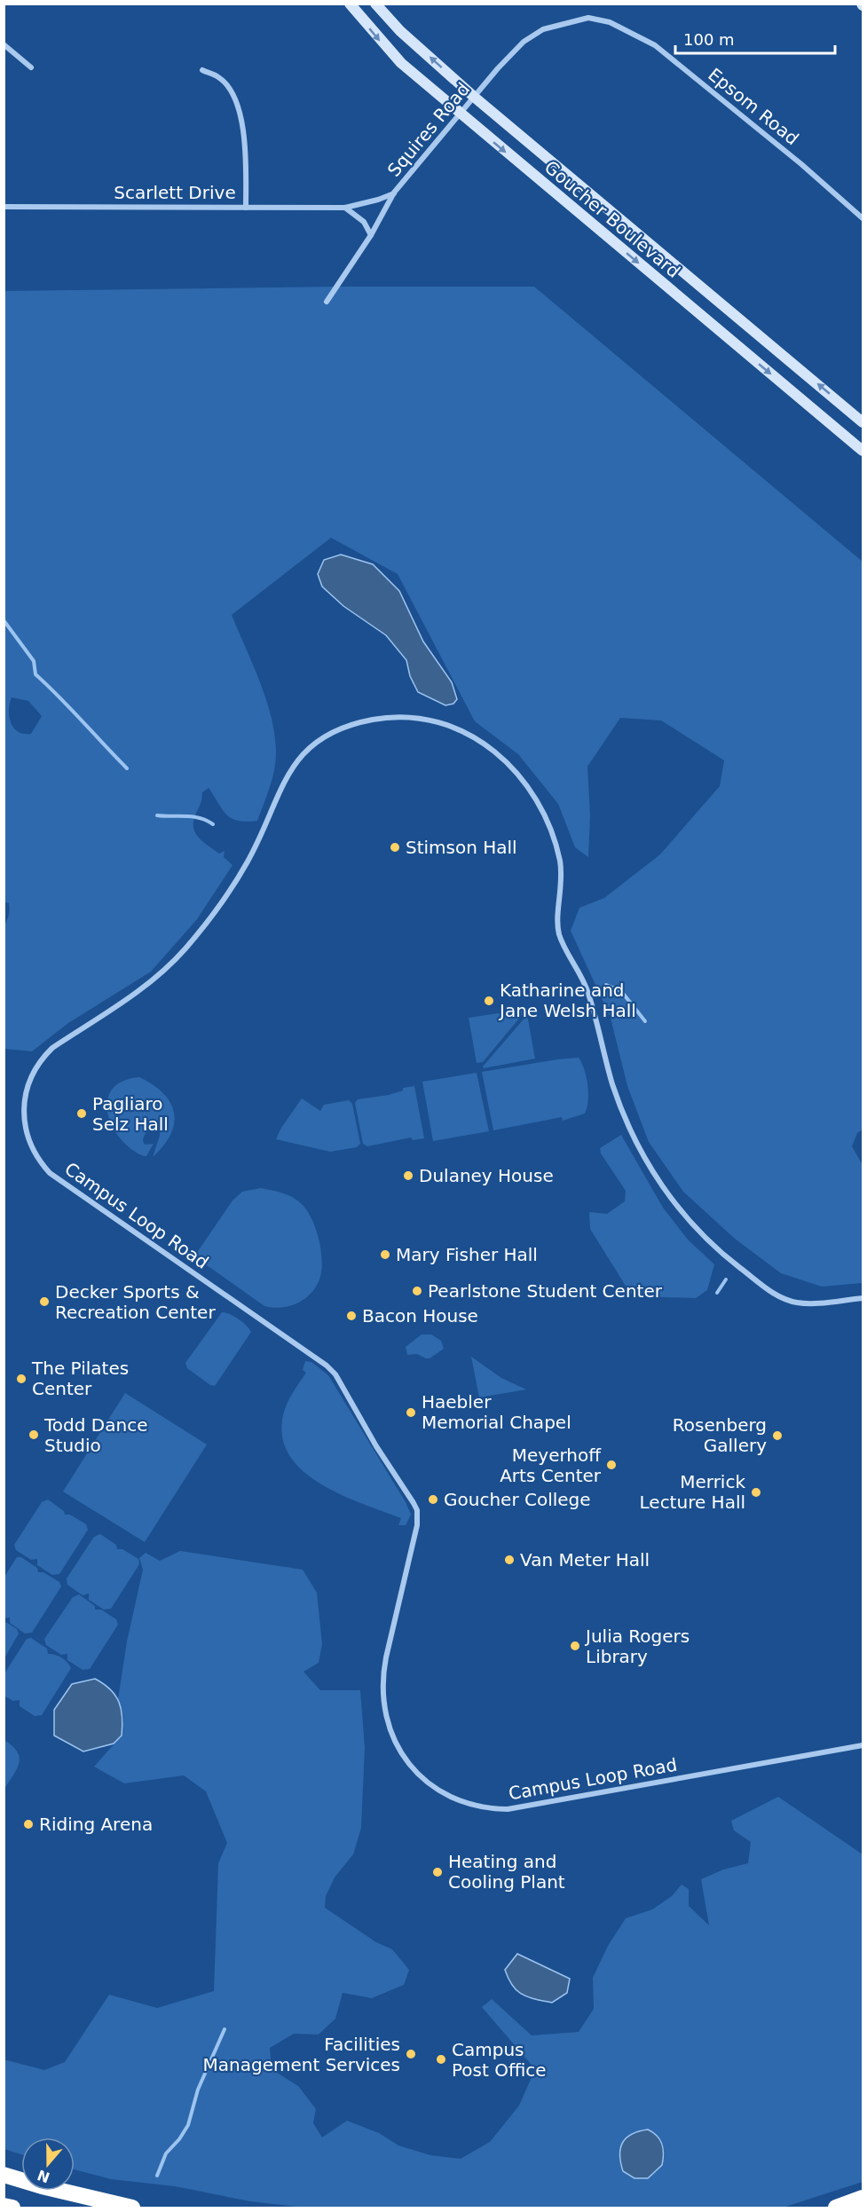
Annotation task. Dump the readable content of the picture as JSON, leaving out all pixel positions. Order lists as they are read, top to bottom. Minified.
{"streets":{"main road":["Goucher Boulevard"],"street":["Epsom Road","Squires Road","Scarlett Drive","Campus Loop Road"]},"crossings":[["Epsom Road","Squires Road"],["Squires Road","Scarlett Drive"],["Squires Road","Goucher Boulevard"]],"places":["Stimson Hall","Katharine and Jane Welsh Hall","Pagliaro Selz Hall","Dulaney House","Mary Fisher Hall","Pearlstone Student Center","Decker Sports & Recreation Center","Bacon House","The Pilates Center","Haebler Memorial Chapel","Todd Dance Studio","Rosenberg Gallery","Meyerhoff Arts Center","Merrick Lecture Hall","Goucher College","Van Meter Hall","Julia Rogers Library","Riding Arena","Heating and Cooling Plant","Facilities Management Services","Campus Post Office"],"scale_bar":"100 m","north":"bottom"}
